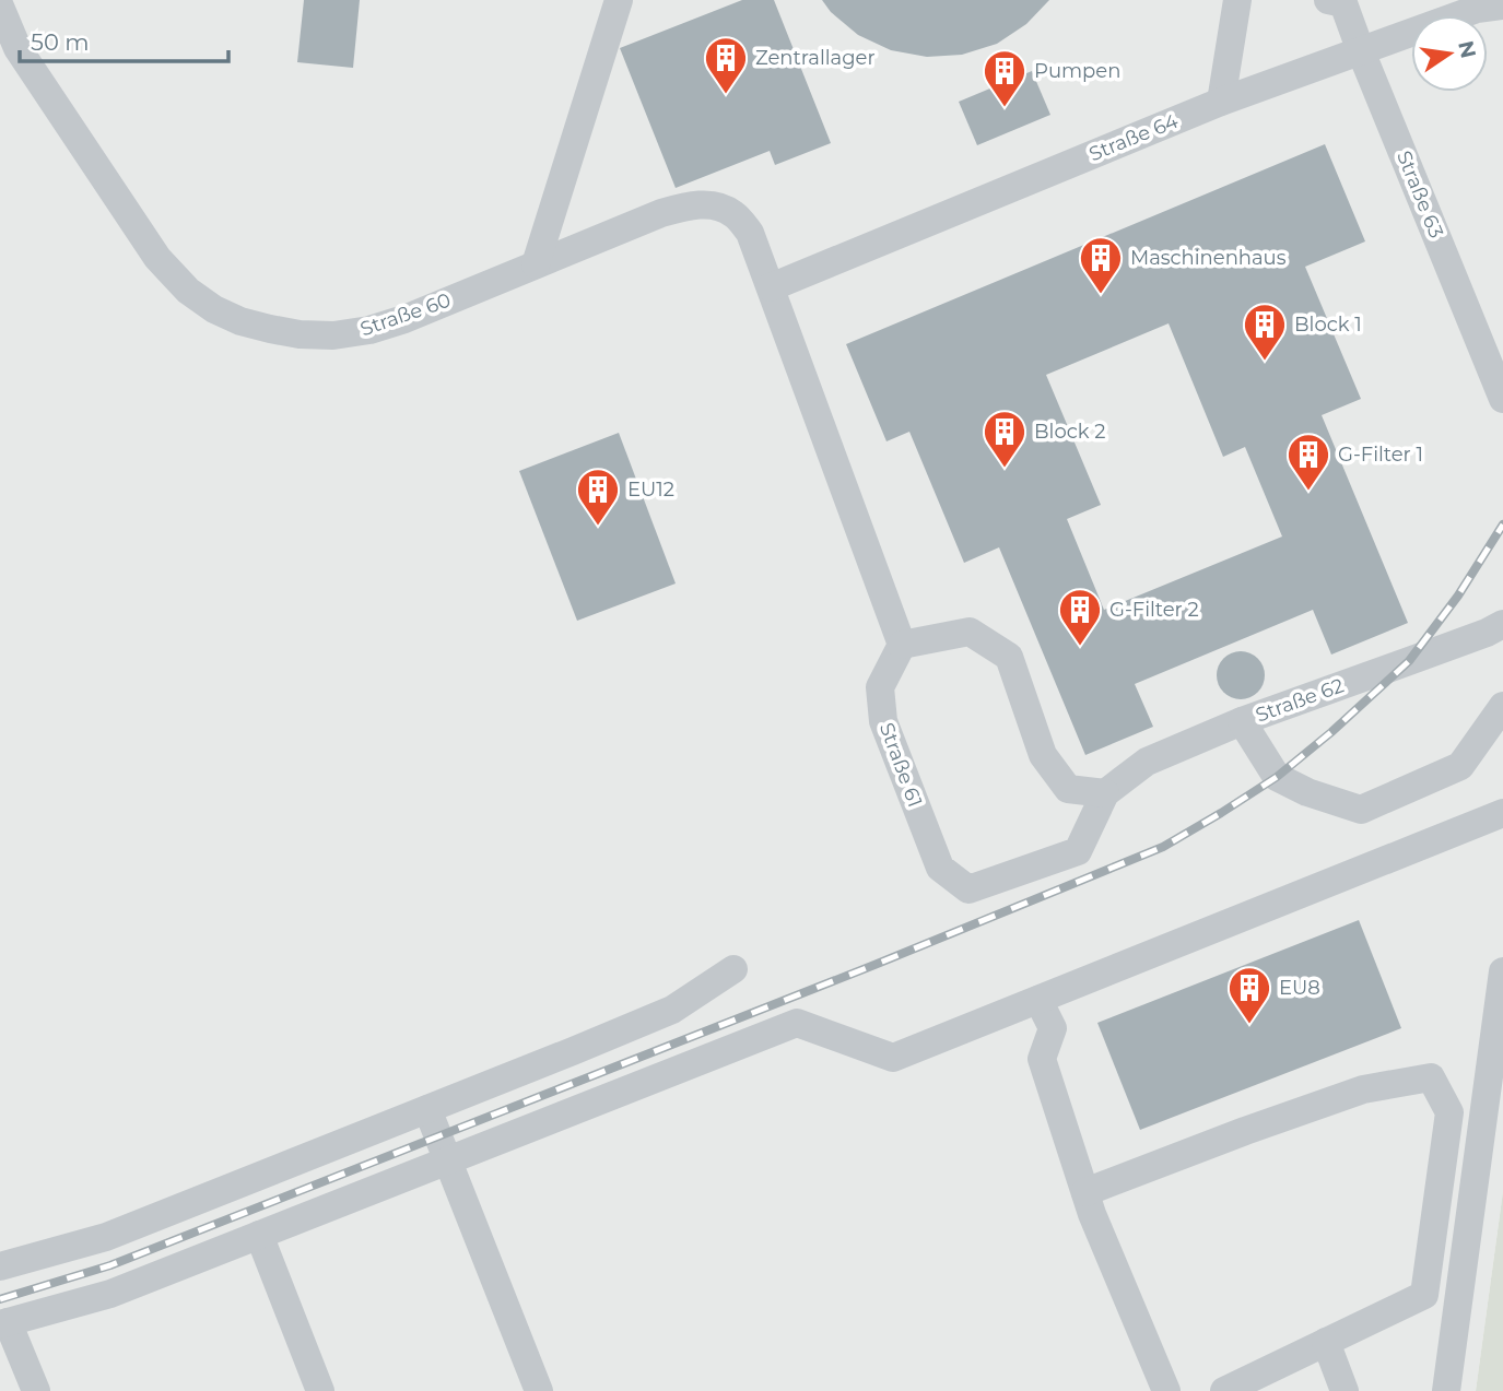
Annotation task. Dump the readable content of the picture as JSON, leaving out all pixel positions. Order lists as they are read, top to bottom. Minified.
{"streets":{"street":["Straße 64","Straße 63","Straße 60","Straße 62","Straße 61"]},"crossings":[["Straße 64","Straße 63"],["Straße 64","Straße 60"],["Straße 62","Straße 61"]],"places":{"building":["Zentrallager","Pumpen","Maschinenhaus","Block 1","Block 2","G-Filter 1","EU12","G-Filter 2","EU8"]},"scale_bar":"50 m","north":"right"}
